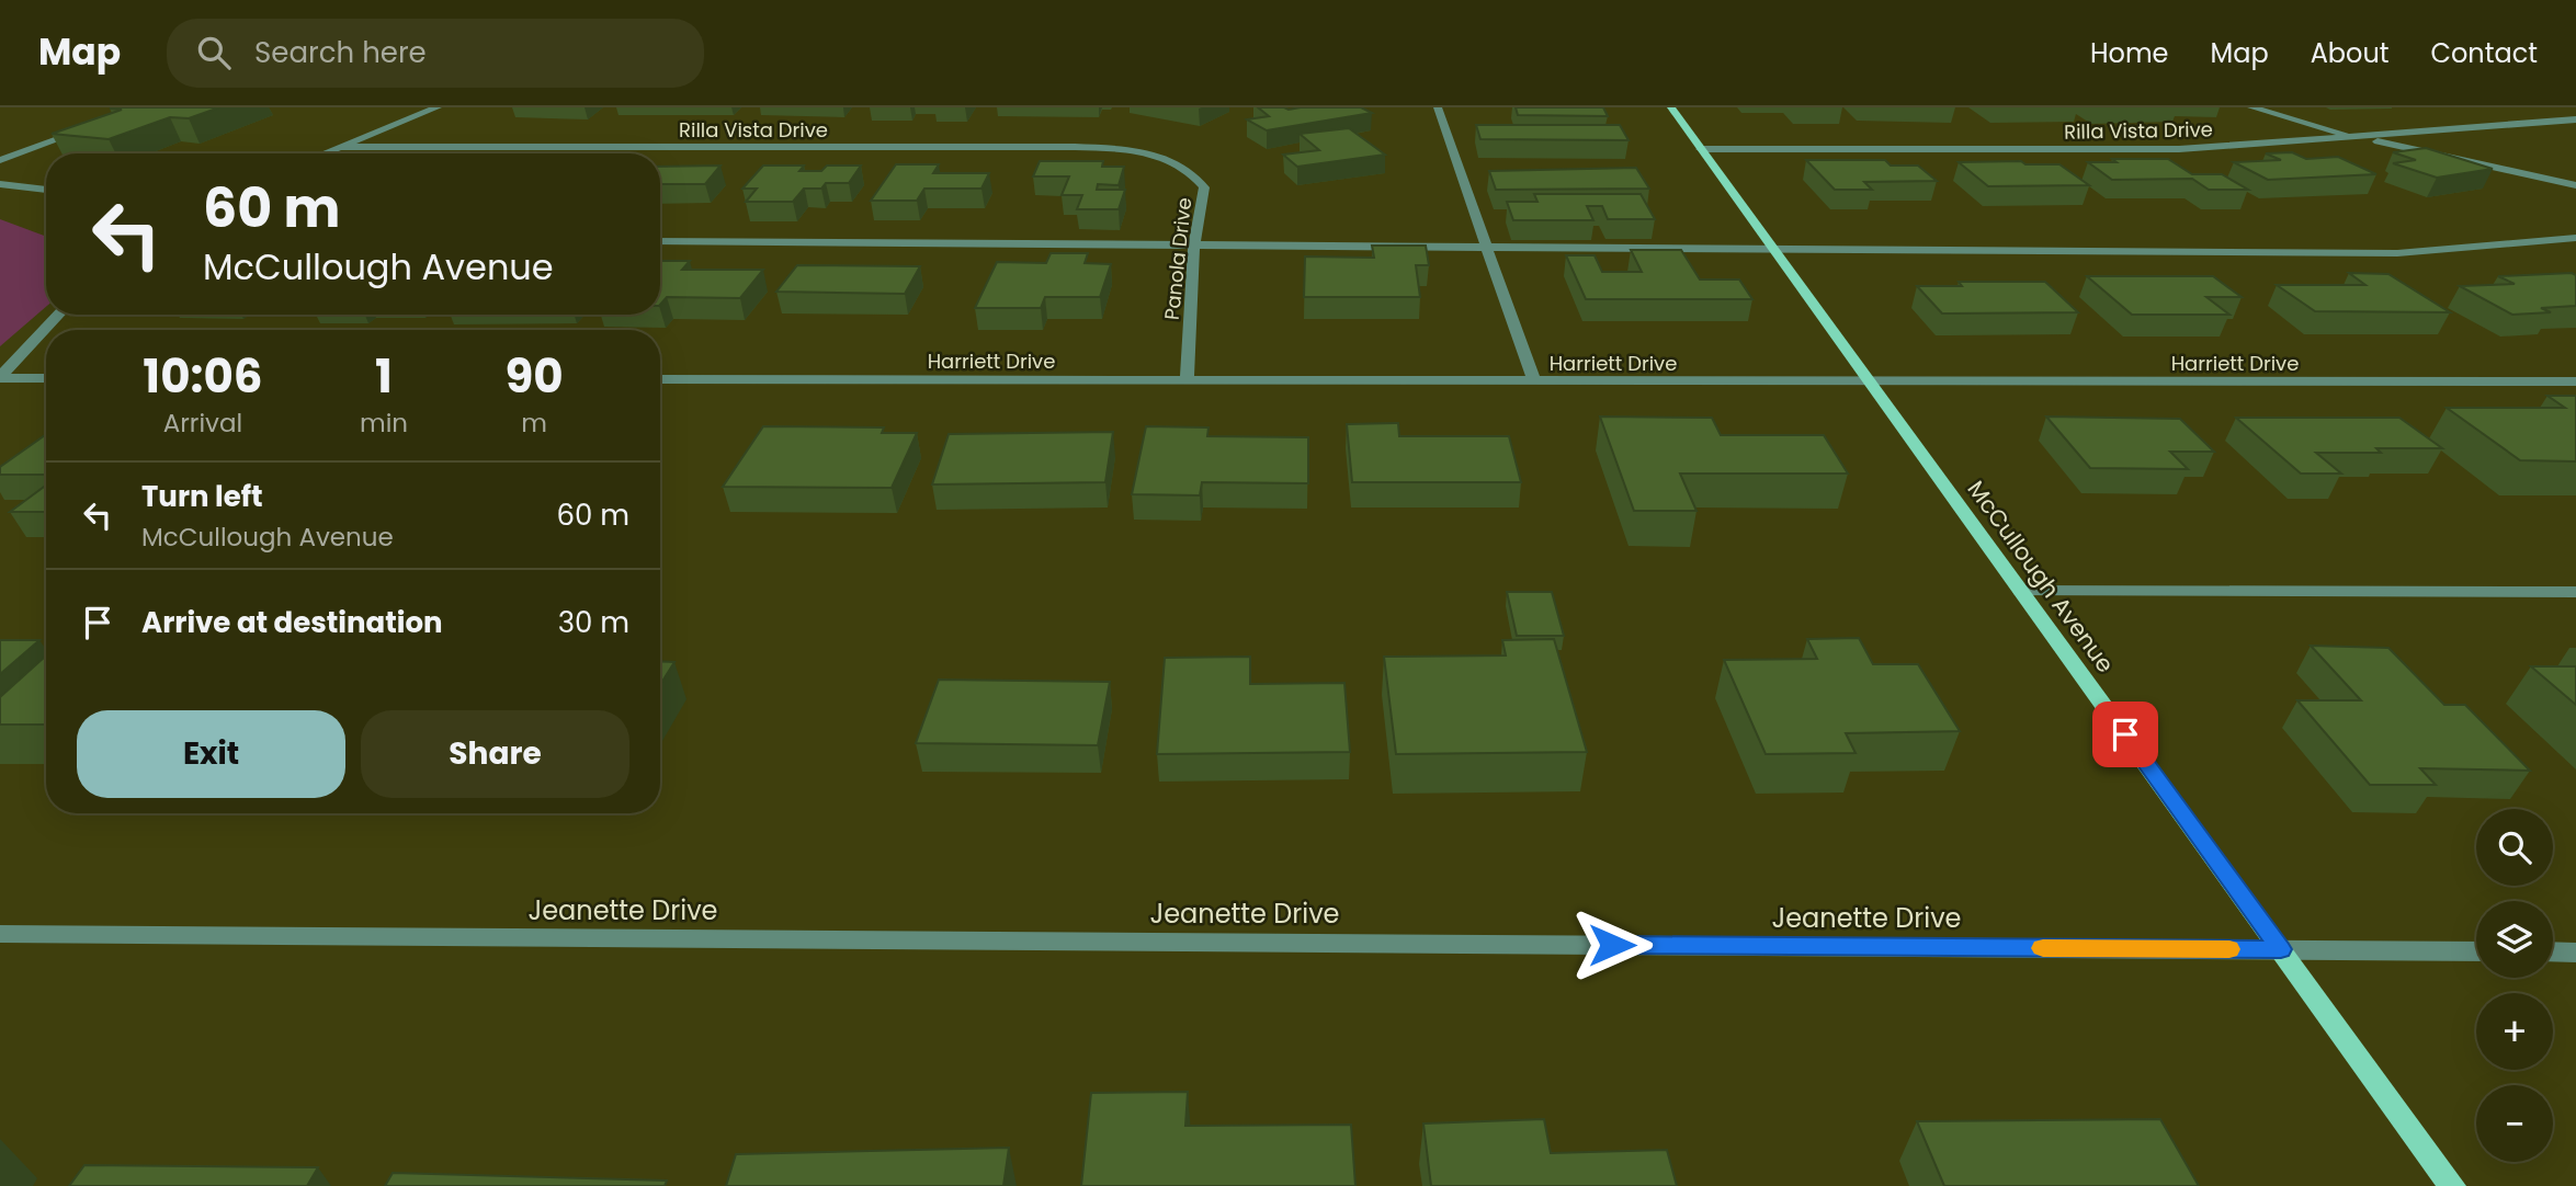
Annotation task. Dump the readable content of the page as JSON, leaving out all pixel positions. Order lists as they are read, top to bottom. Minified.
{"streets":{"main road":["McCullough Avenue"],"street":["Rilla Vista Drive","Panola Drive","Harriett Drive","Jeanette Drive"]},"crossings":[["Rilla Vista Drive","Panola Drive"],["Rilla Vista Drive","McCullough Avenue"],["Panola Drive","Harriett Drive"],["Harriett Drive","McCullough Avenue"],["McCullough Avenue","Jeanette Drive"]],"page":{"header":"Map","search":"Search here","nav":["Home","Map","About","Contact"],"turn":["60 m","McCullough Avenue"],"eta":["10:06","Arrival","1","min","90","m"],"list":[{"name":"Turn left","note":"McCullough Avenue","value":"60 m"},{"name":"Arrive at destination","value":"30 m"}],"buttons":["Exit","Share"],"map_buttons":["+","−"]}}
